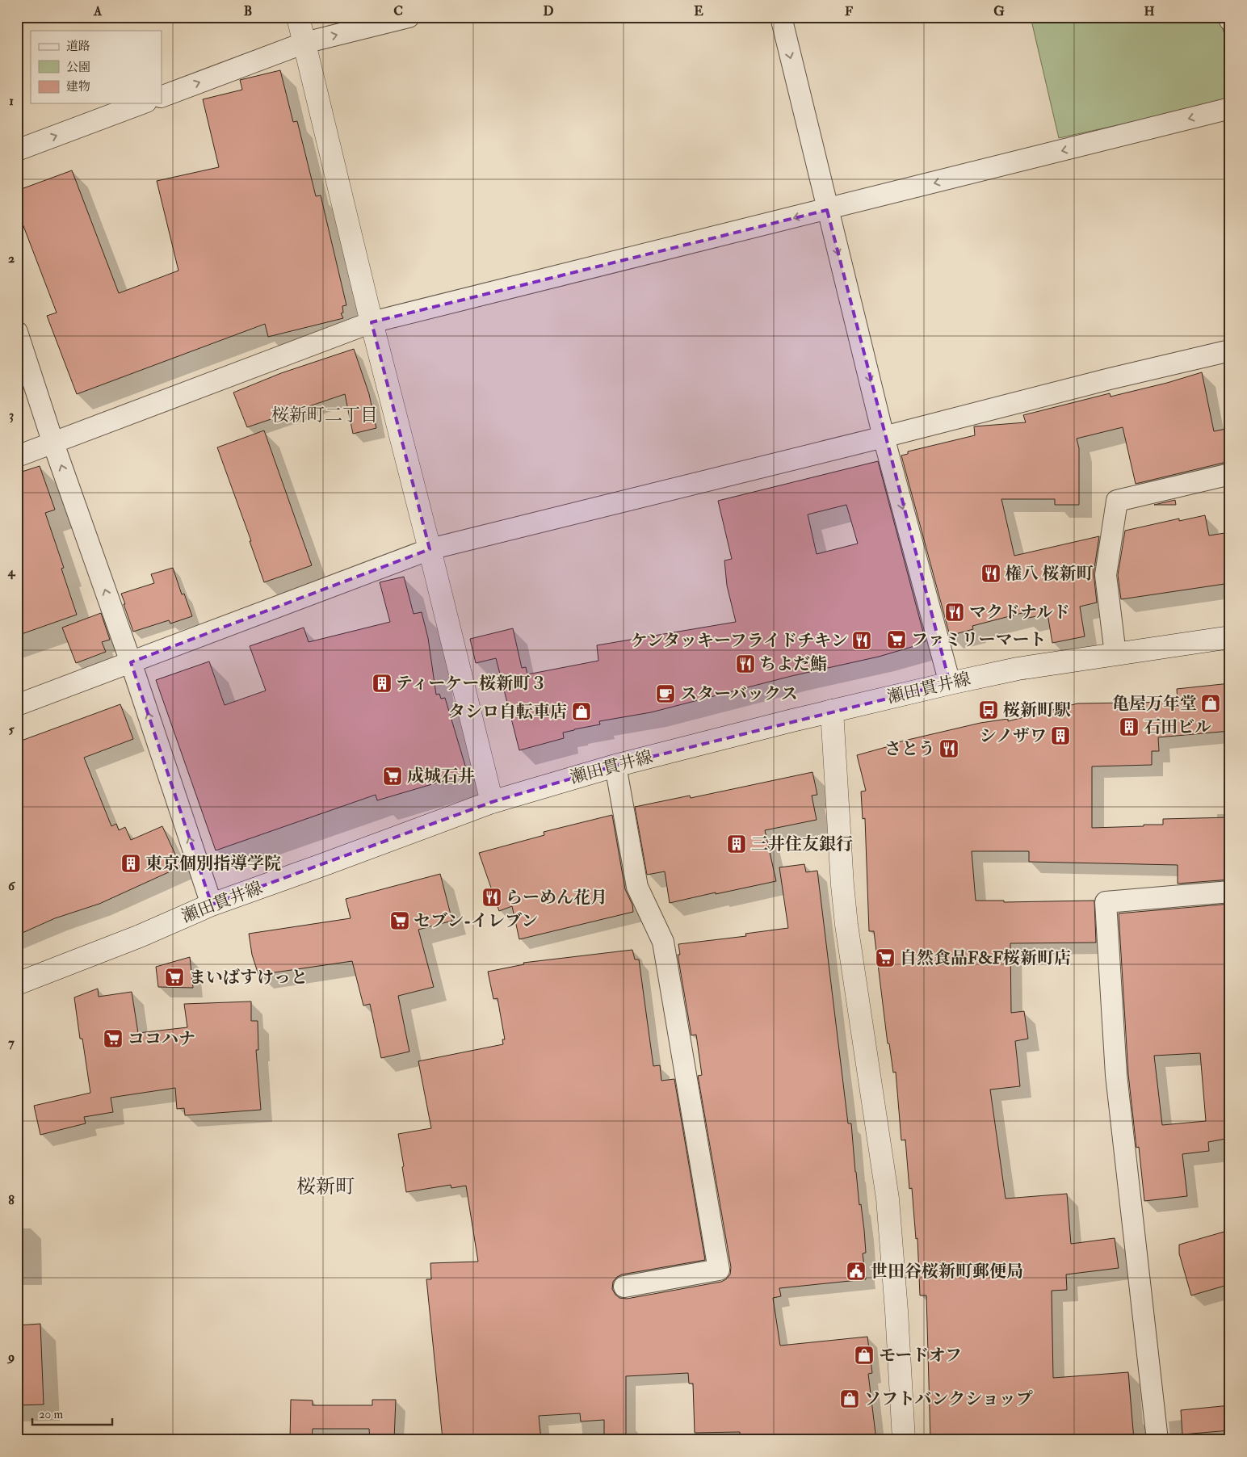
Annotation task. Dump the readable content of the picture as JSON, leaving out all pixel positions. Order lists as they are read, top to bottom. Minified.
{"streets":{"street":["瀬田貫井線"]},"districts":["桜新町二丁目","桜新町"],"places":{"restaurant":["権八 桜新町","マクドナルド","ケンタッキーフライドチキン","ちよだ鮨","さとう","らーめん花月"],"supermarket":["ファミリーマート","成城石井","セブン-イレブン","自然食品F&F桜新町店","まいばすけっと","ココハナ"],"building":["ティーケー桜新町３","石田ビル","シノザワ","三井住友銀行","東京個別指導学院"],"cafe":["スターバックス"],"shop":["亀屋万年堂","タシロ自転車店","モードオフ","ソフトバンクショップ"],"bus stop":["桜新町駅"],"public building":["世田谷桜新町郵便局"]},"legend":["道路","公園","建物"],"scale_bar":"20 m","grid":{"columns":["A","B","C","D","E","F","G","H"],"rows":["1","2","3","4","5","6","7","8","9"]}}
